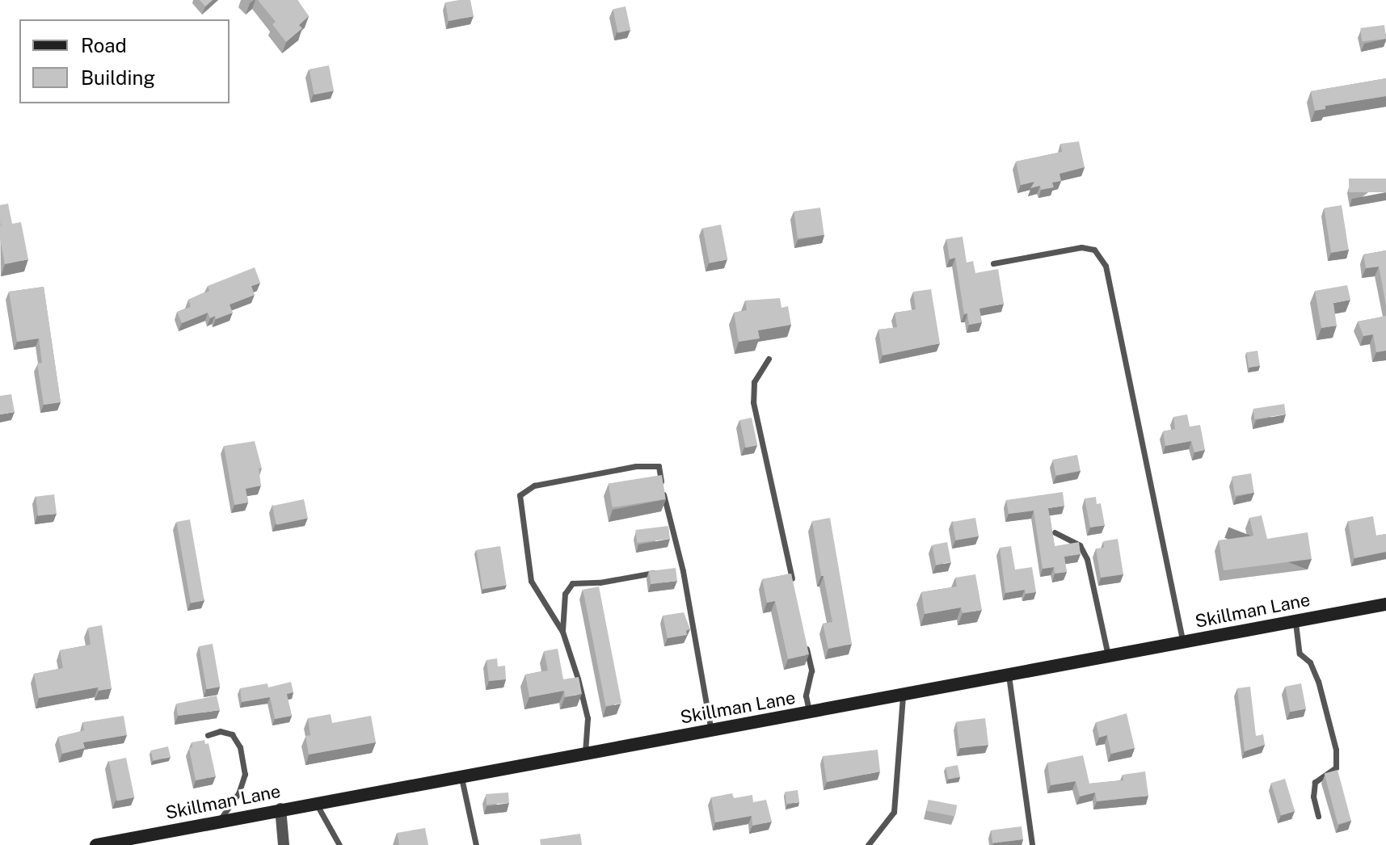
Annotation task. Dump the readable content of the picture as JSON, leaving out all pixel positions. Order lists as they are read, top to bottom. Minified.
{"streets":{"street":["Skillman Lane"]},"legend":["Road","Building"]}
